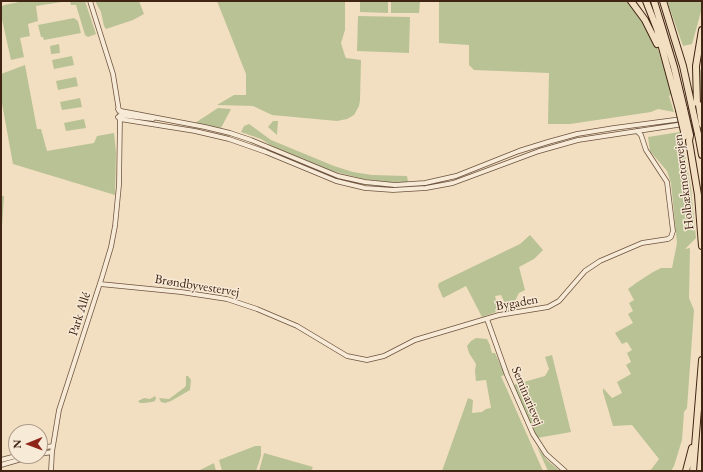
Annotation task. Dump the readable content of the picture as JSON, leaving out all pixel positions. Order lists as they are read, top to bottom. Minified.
{"streets":{"highway":["Holbækmotorvejen"],"street":["Brøndbyvestervej","Bygaden","Park Allé","Seminarievej"]},"crossings":[["Brøndbyvestervej","Bygaden"],["Brøndbyvestervej","Park Allé"],["Bygaden","Seminarievej"]],"north":"left"}
